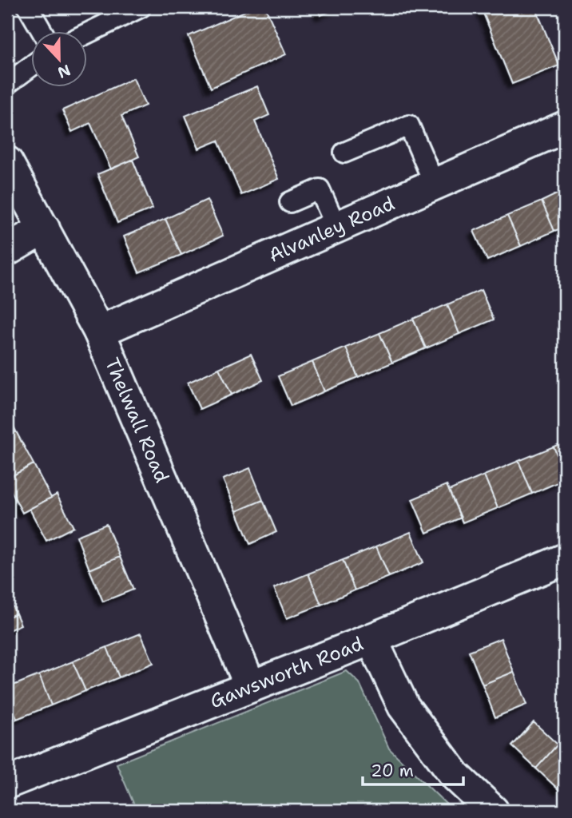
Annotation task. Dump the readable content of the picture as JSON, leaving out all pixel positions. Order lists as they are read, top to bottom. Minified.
{"streets":{"street":["Alvanley Road","Thelwall Road","Gawsworth Road"]},"crossings":[["Alvanley Road","Thelwall Road"],["Thelwall Road","Gawsworth Road"]],"scale_bar":"20 m","north":"bottom"}
